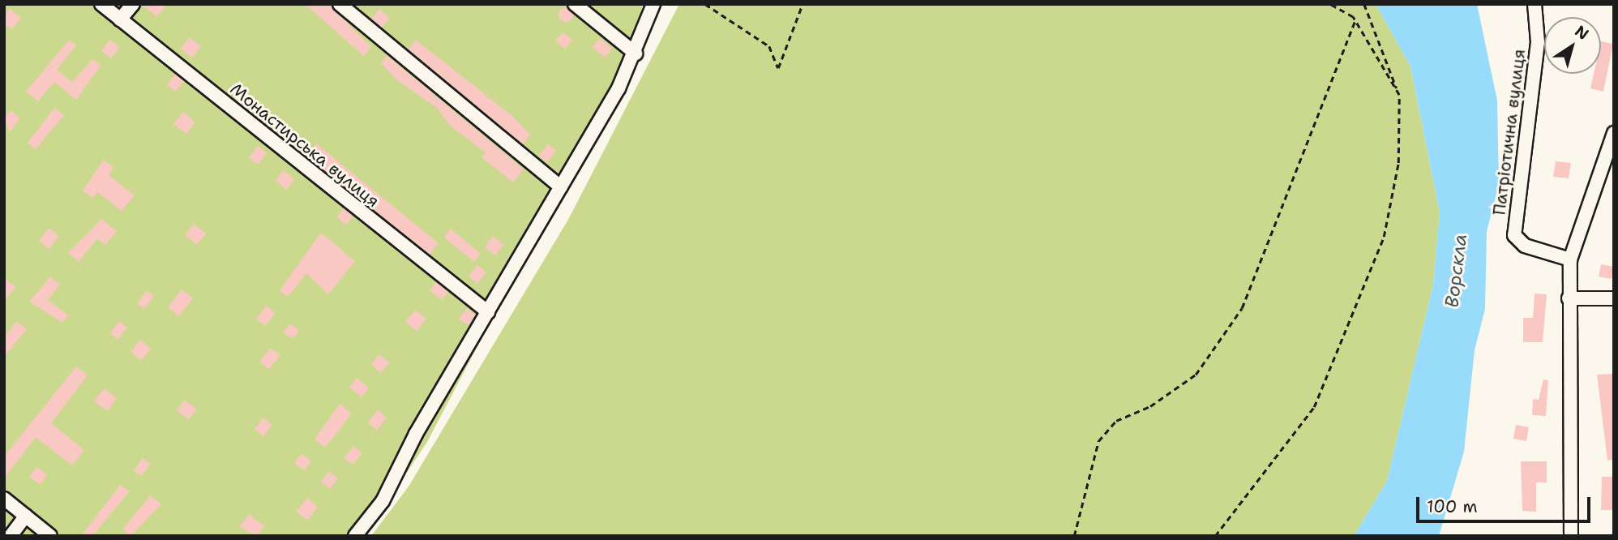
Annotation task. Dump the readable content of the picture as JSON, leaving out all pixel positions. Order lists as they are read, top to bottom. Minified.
{"streets":{"street":["Патріотична вулиця","Монастирська вулиця"]},"water":["Ворскла"],"scale_bar":"100 m","north":"top right"}
